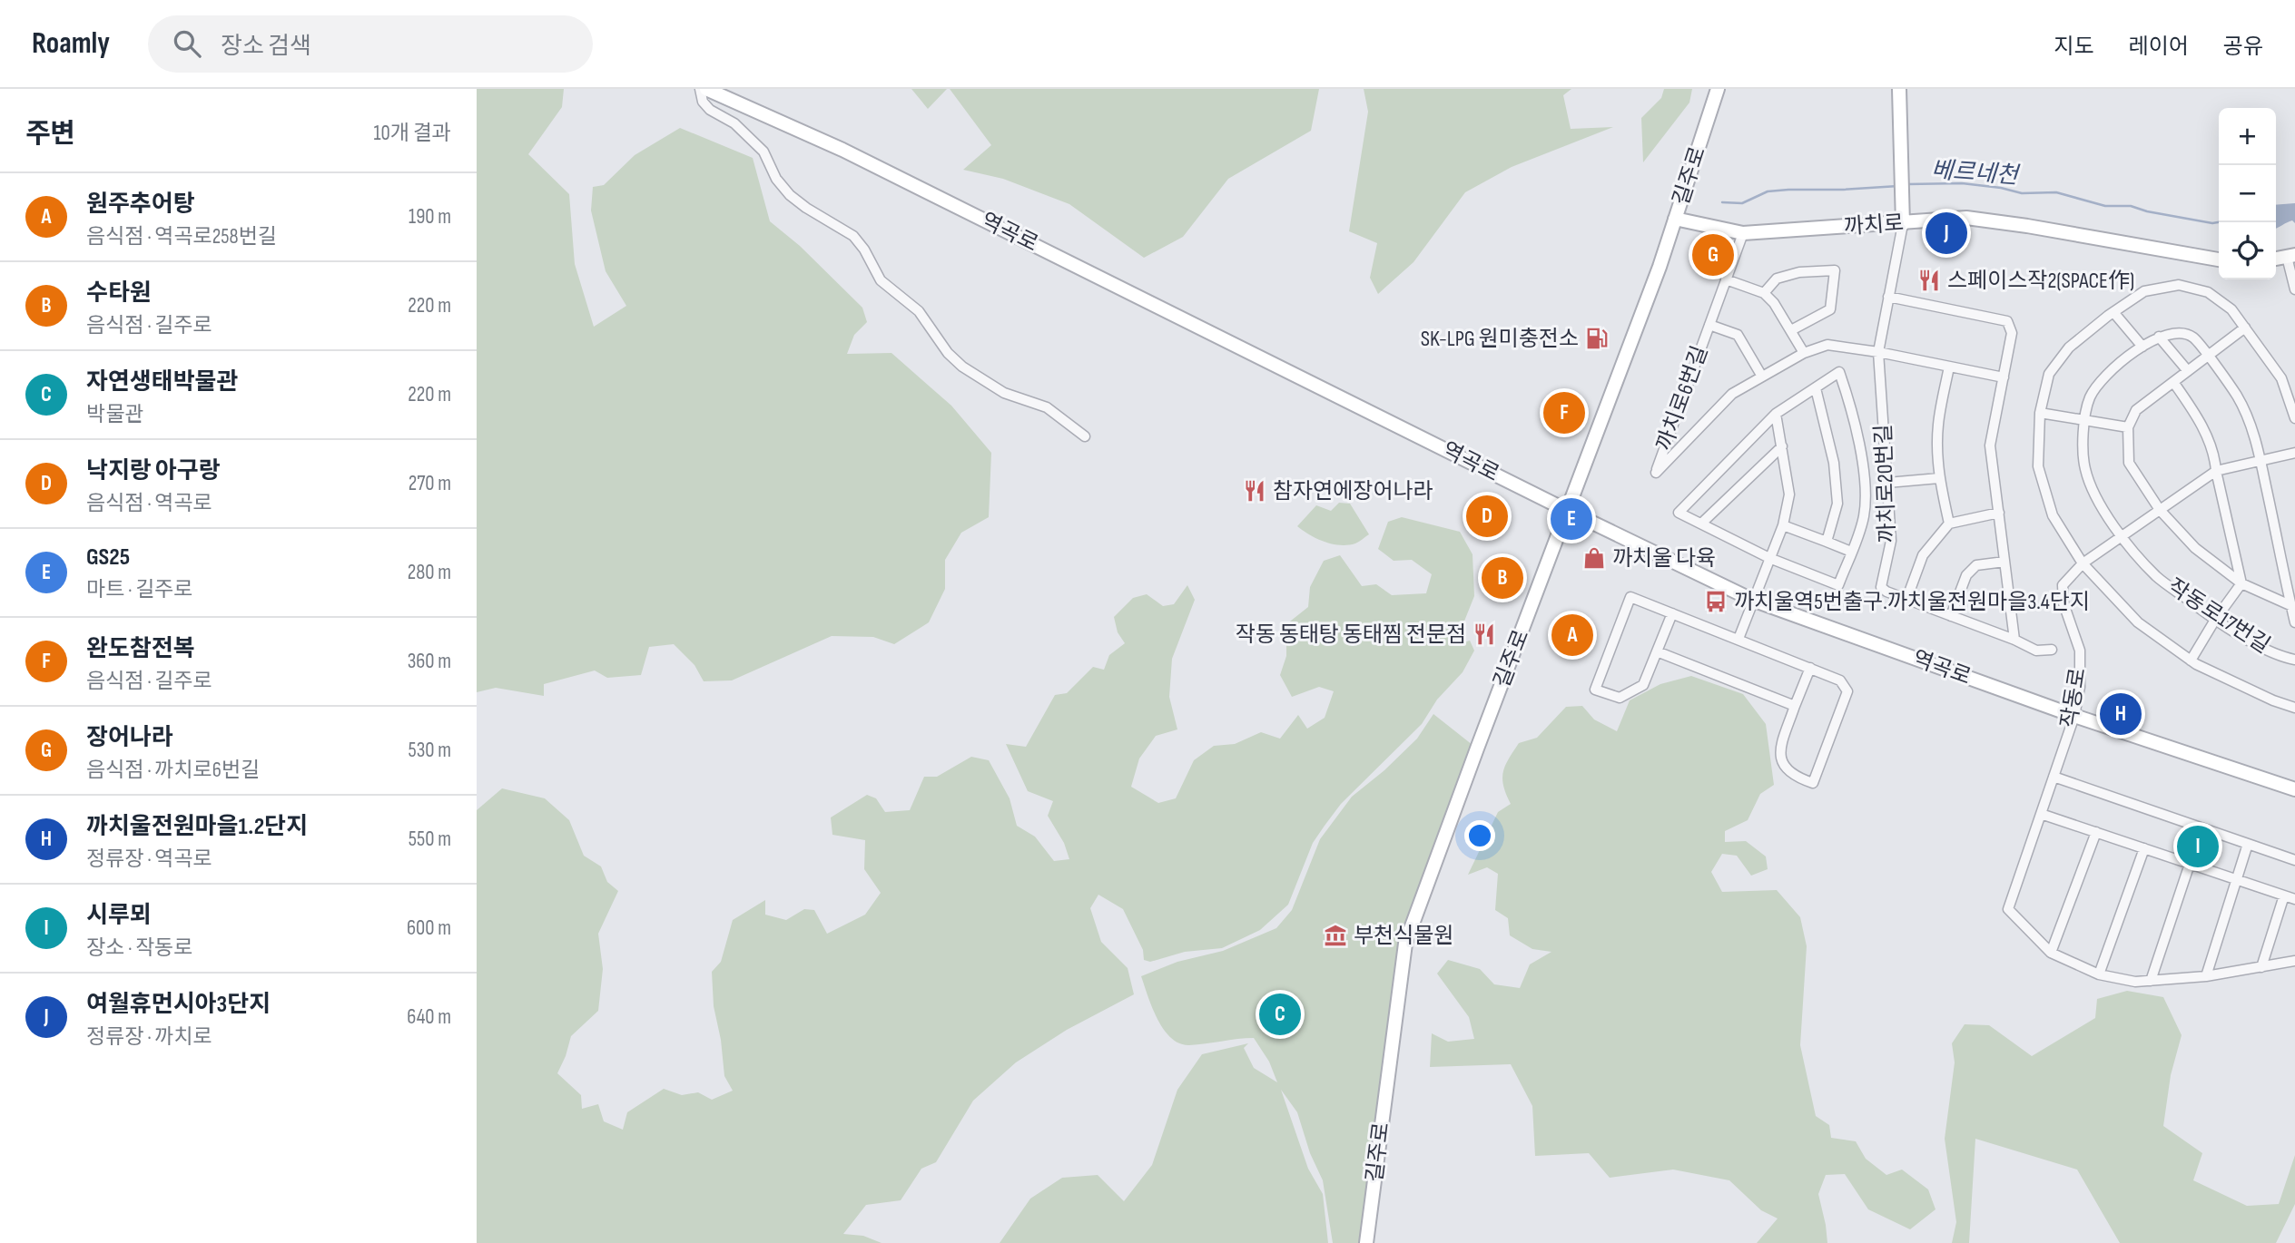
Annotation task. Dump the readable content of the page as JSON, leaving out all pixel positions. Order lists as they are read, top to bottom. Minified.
{"streets":{"street":["길주로","까치로","역곡로","까치로6번길","까치로20번길","작동로17번길","작동로"]},"crossings":[["길주로","까치로"],["길주로","역곡로"],["까치로","까치로6번길"],["까치로","까치로20번길"],["역곡로","작동로"],["작동로17번길","작동로"]],"water":["베르네천"],"places":{"restaurant":["스페이스작2(SPACE作)","참자연에장어나라","작동 동태탕 동태찜 전문점"],"fuel station":["SK-LPG 원미충전소"],"shop":["까치울 다육"],"bus stop":["까치울역5번출구.까치울전원마을3.4단지"],"museum":["부천식물원"]},"page":{"header":"Roamly","search":"장소 검색","nav":["지도","레이어","공유"],"heading":["주변","10개 결과"],"map_buttons":["+","−"],"list":[{"mark":"A","name":"원주추어탕","note":"음식점 · 역곡로258번길","value":"190 m"},{"mark":"B","name":"수타원","note":"음식점 · 길주로","value":"220 m"},{"mark":"C","name":"자연생태박물관","note":"박물관","value":"220 m"},{"mark":"D","name":"낙지랑 아구랑","note":"음식점 · 역곡로","value":"270 m"},{"mark":"E","name":"GS25","note":"마트 · 길주로","value":"280 m"},{"mark":"F","name":"완도참전복","note":"음식점 · 길주로","value":"360 m"},{"mark":"G","name":"장어나라","note":"음식점 · 까치로6번길","value":"530 m"},{"mark":"H","name":"까치울전원마을1.2단지","note":"정류장 · 역곡로","value":"550 m"},{"mark":"I","name":"시루뫼","note":"장소 · 작동로","value":"600 m"},{"mark":"J","name":"여월휴먼시아3단지","note":"정류장 · 까치로","value":"640 m"}],"pins":["J","G","F","D","E","B","A","H","I","C"]}}
